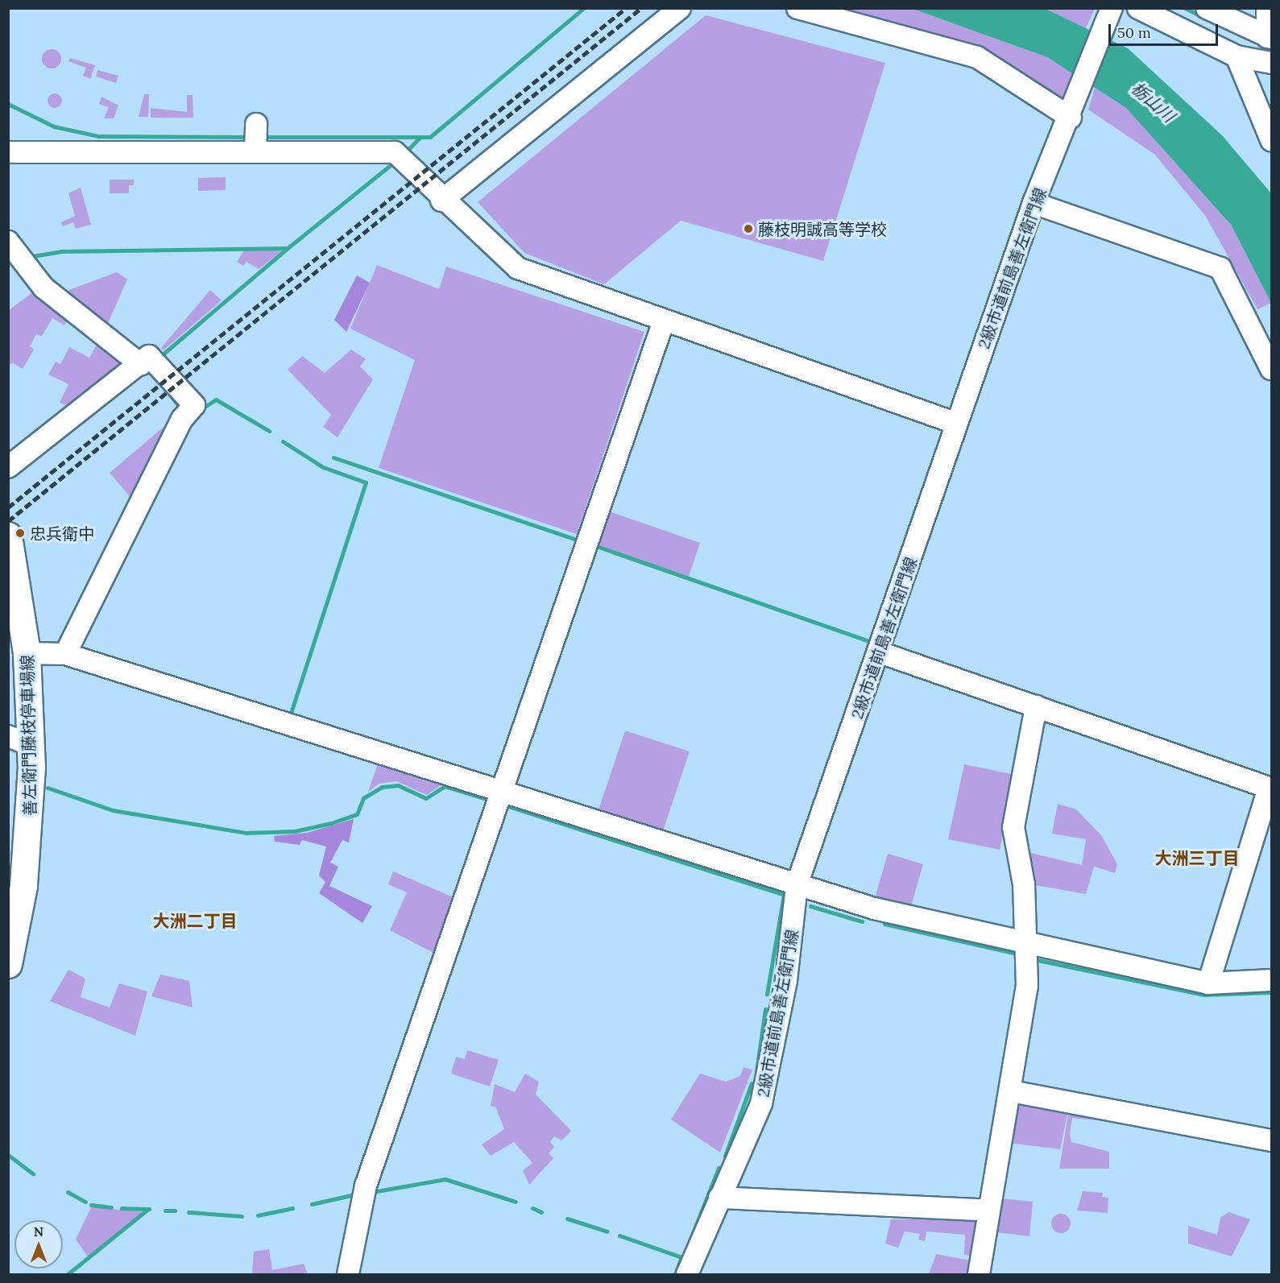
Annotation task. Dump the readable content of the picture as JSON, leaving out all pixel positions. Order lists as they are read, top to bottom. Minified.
{"streets":{"main road":["善左衛門藤枝停車場線"],"street":["2級市道前島善左衛門線"]},"districts":["大洲三丁目","大洲二丁目"],"water":["栃山川"],"places":["藤枝明誠高等学校","忠兵衛中"],"scale_bar":"50 m","north":"top"}
